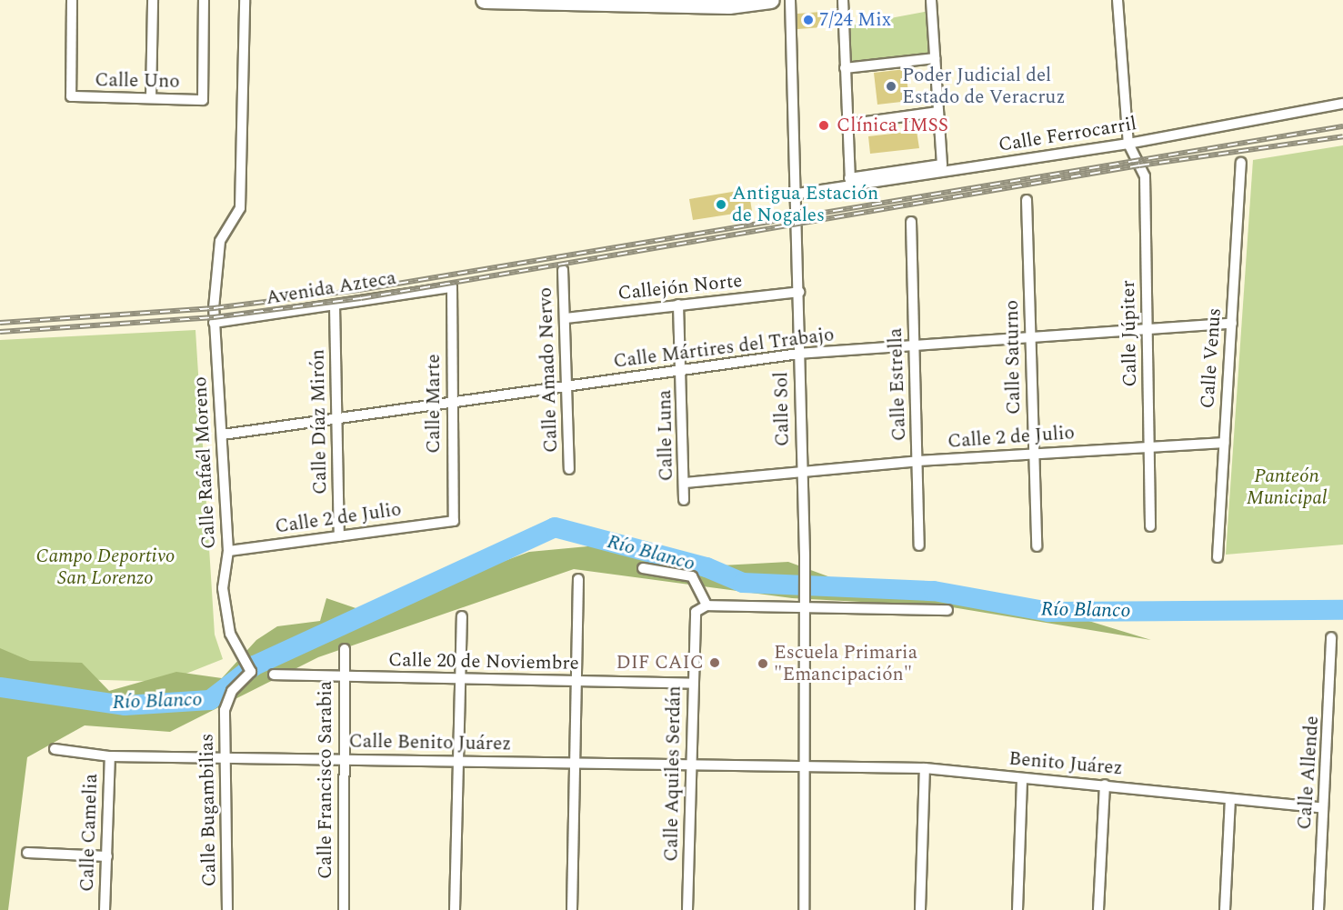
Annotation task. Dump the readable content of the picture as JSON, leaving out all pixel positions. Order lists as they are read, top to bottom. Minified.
{"streets":{"street":["Calle Uno","Calle Ferrocarril","Callejón Norte","Avenida Azteca","Calle Júpiter","Calle Mártires del Trabajo","Calle Saturno","Calle Venus","Calle Amado Nervo","Calle Estrella","Calle Marte","Calle Sol","Calle Díaz Mirón","Calle Luna","Calle 2 de Julio","Calle Rafaél Moreno","Calle 20 de Noviembre","Calle Benito Juárez","Benito Juárez","Calle Allende","Calle Aquiles Serdán","Calle Francisco Sarabia","Calle Bugambilias","Calle Camelia"]},"crossings":[["Calle Ferrocarril","Calle Júpiter"],["Calle Ferrocarril","Calle Sol"],["Callejón Norte","Calle Amado Nervo"],["Callejón Norte","Calle Sol"],["Callejón Norte","Calle Luna"],["Avenida Azteca","Calle Marte"],["Avenida Azteca","Calle Díaz Mirón"],["Avenida Azteca","Calle Rafaél Moreno"],["Calle Júpiter","Calle Mártires del Trabajo"],["Calle Júpiter","Calle 2 de Julio"],["Calle Mártires del Trabajo","Calle Saturno"],["Calle Mártires del Trabajo","Calle Venus"],["Calle Mártires del Trabajo","Calle Amado Nervo"],["Calle Mártires del Trabajo","Calle Estrella"],["Calle Mártires del Trabajo","Calle Marte"],["Calle Mártires del Trabajo","Calle Sol"],["Calle Mártires del Trabajo","Calle Díaz Mirón"],["Calle Mártires del Trabajo","Calle Luna"],["Calle Mártires del Trabajo","Calle Rafaél Moreno"],["Calle Saturno","Calle 2 de Julio"],["Calle Venus","Calle 2 de Julio"],["Calle Estrella","Calle 2 de Julio"],["Calle Marte","Calle 2 de Julio"],["Calle Sol","Calle 2 de Julio"],["Calle Sol","Calle Benito Juárez"],["Calle Sol","Benito Juárez"],["Calle Díaz Mirón","Calle 2 de Julio"],["Calle Luna","Calle 2 de Julio"],["Calle 2 de Julio","Calle Rafaél Moreno"],["Calle Rafaél Moreno","Calle Bugambilias"],["Calle 20 de Noviembre","Calle Aquiles Serdán"],["Calle 20 de Noviembre","Calle Francisco Sarabia"],["Calle Benito Juárez","Benito Juárez"],["Calle Benito Juárez","Calle Aquiles Serdán"],["Calle Benito Juárez","Calle Francisco Sarabia"],["Calle Benito Juárez","Calle Bugambilias"],["Calle Benito Juárez","Calle Camelia"],["Benito Juárez","Calle Allende"]],"water":["Río Blanco"],"parks":["Panteón Municipal","Campo Deportivo San Lorenzo"],"places":["7/24 Mix","Poder Judicial del Estado de Veracruz","Clínica IMSS","Antigua Estación de Nogales","DIF CAIC","Escuela Primaria \"Emancipación\""]}
